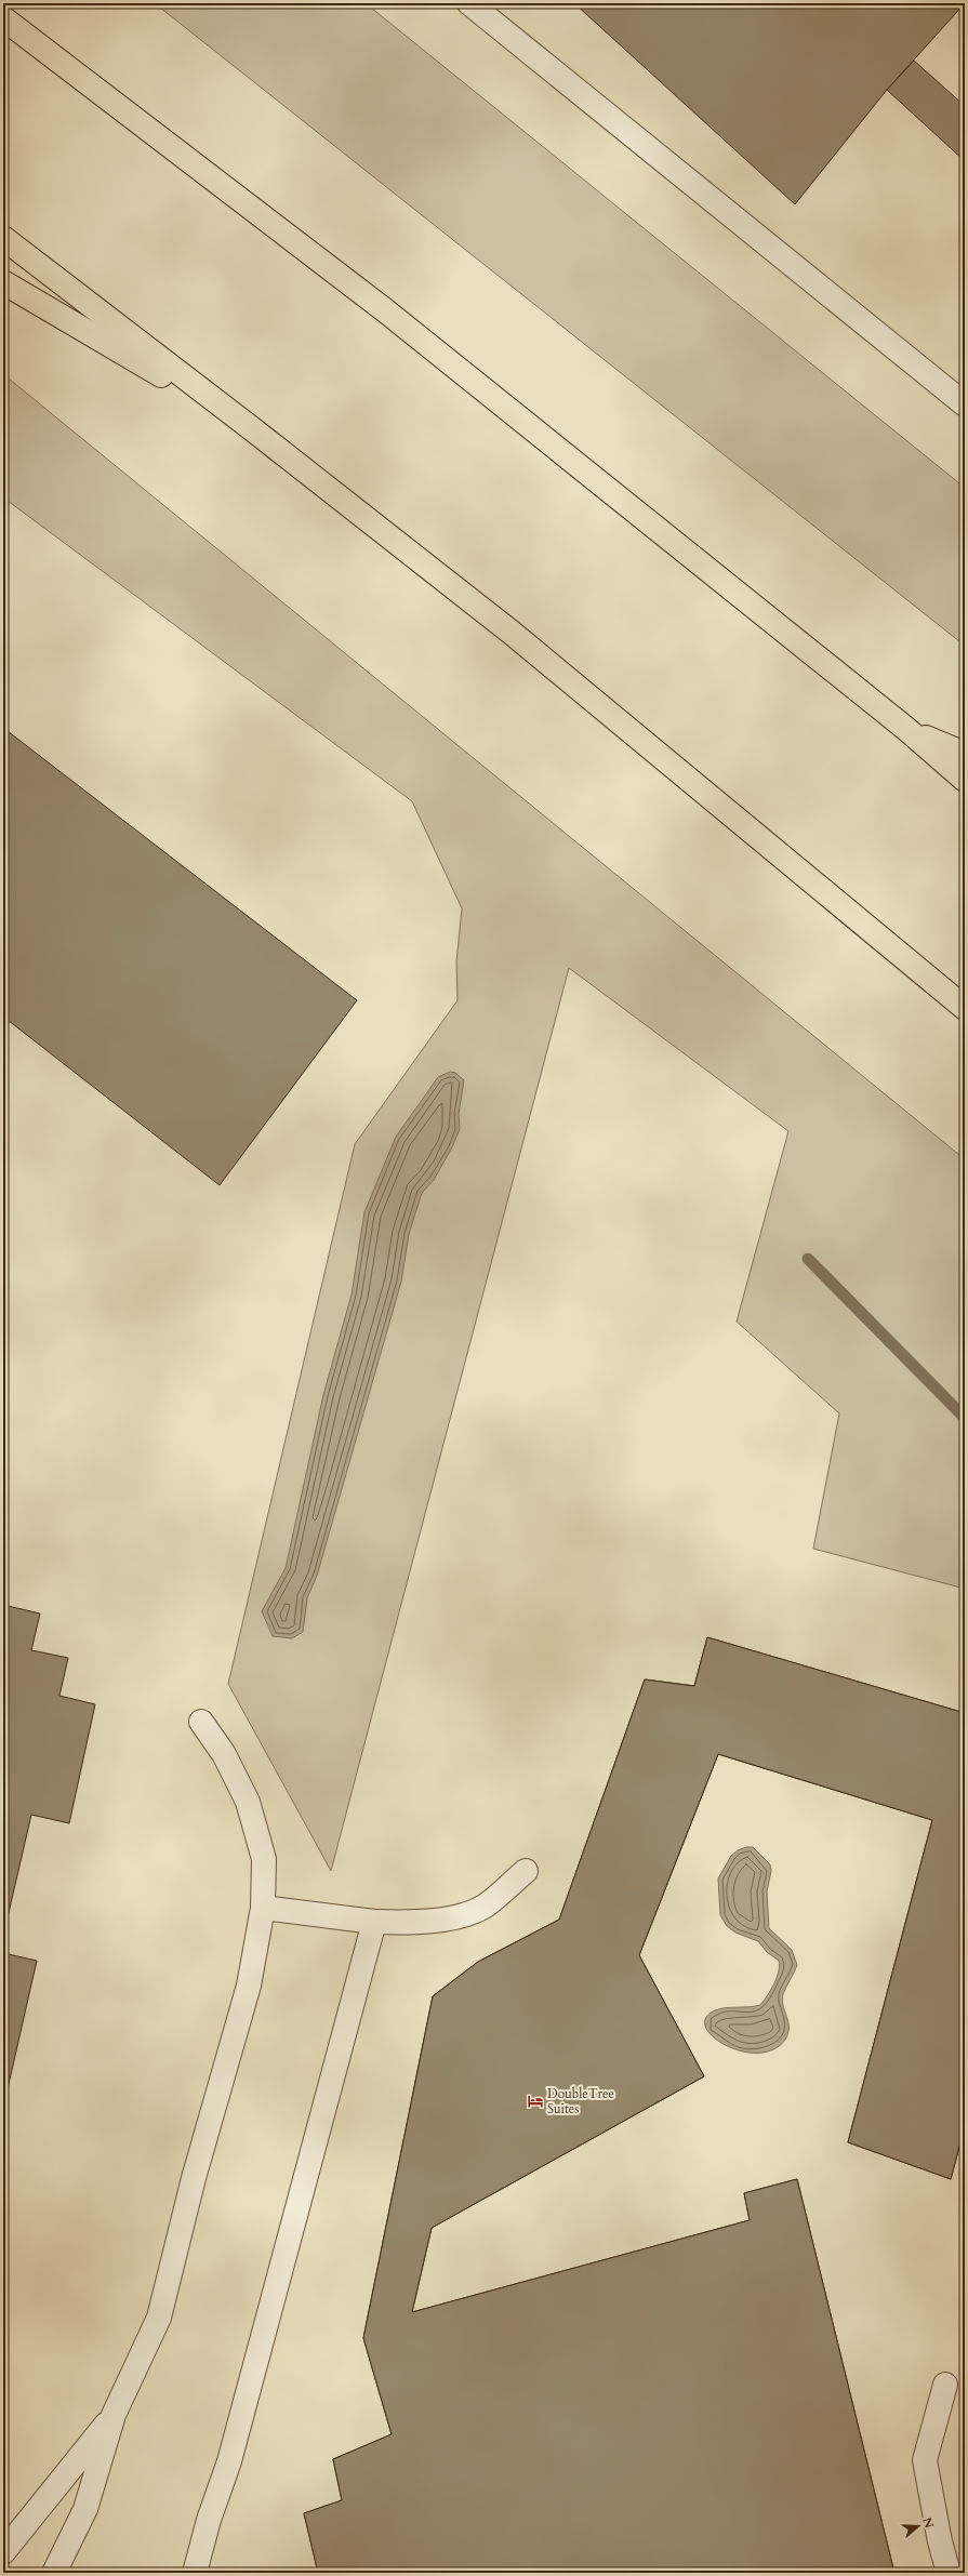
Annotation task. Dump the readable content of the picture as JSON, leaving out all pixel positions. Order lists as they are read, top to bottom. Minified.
{"places":{"hotel":["DoubleTree Suites"]},"north":"right"}
